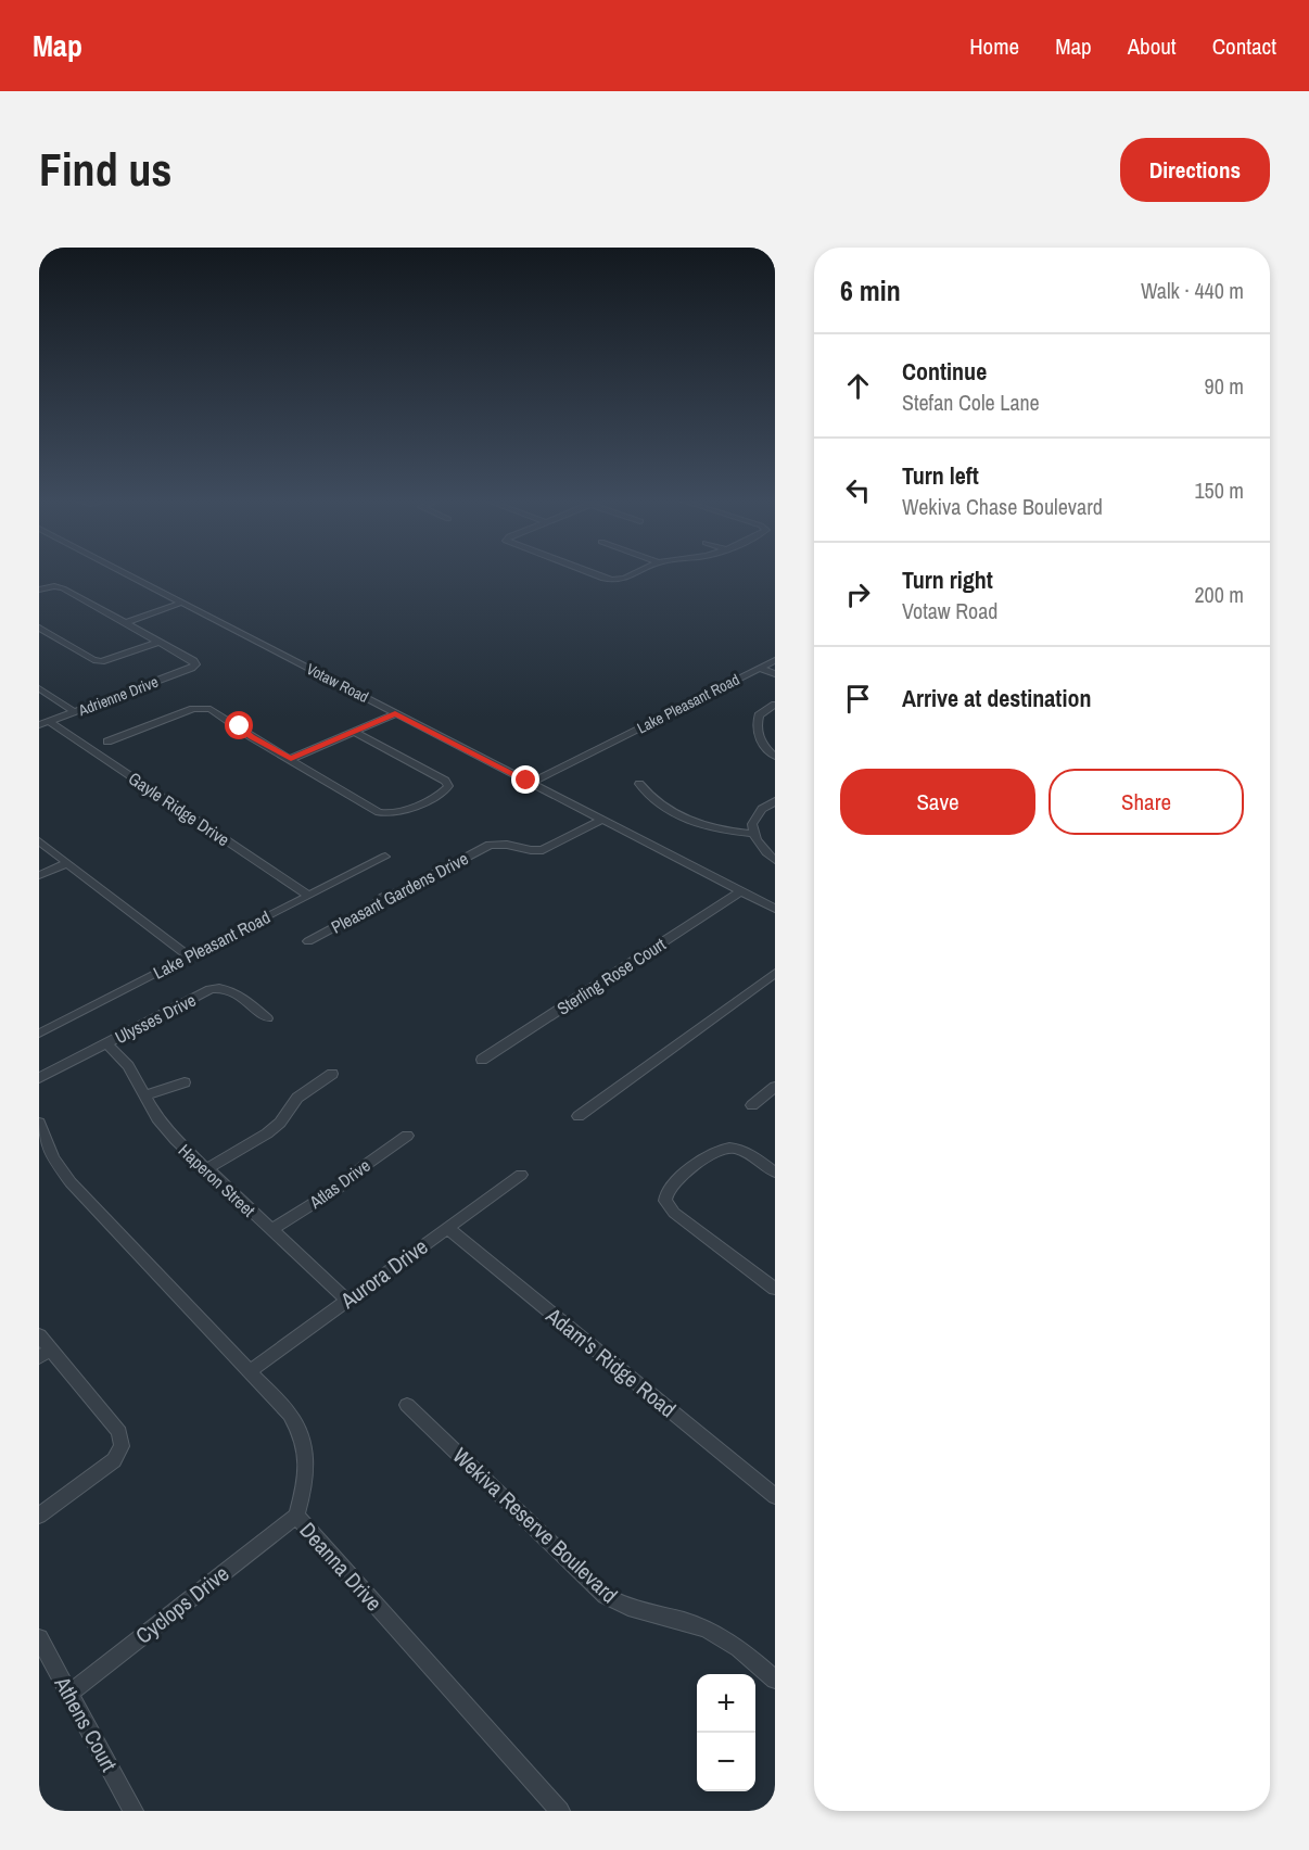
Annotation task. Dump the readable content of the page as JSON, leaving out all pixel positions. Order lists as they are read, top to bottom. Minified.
{"streets":{"street":["Votaw Road","Adrienne Drive","Lake Pleasant Road","Gayle Ridge Drive","Pleasant Gardens Drive","Sterling Rose Court","Ulysses Drive","Haperon Street","Atlas Drive","Aurora Drive","Adam's Ridge Road","Wekiva Reserve Boulevard","Deanna Drive","Cyclops Drive","Athens Court"]},"crossings":[["Votaw Road","Lake Pleasant Road"],["Votaw Road","Pleasant Gardens Drive"],["Votaw Road","Sterling Rose Court"],["Adrienne Drive","Gayle Ridge Drive"],["Lake Pleasant Road","Gayle Ridge Drive"],["Ulysses Drive","Haperon Street"],["Haperon Street","Atlas Drive"],["Haperon Street","Aurora Drive"],["Aurora Drive","Adam's Ridge Road"],["Aurora Drive","Deanna Drive"],["Deanna Drive","Cyclops Drive"],["Cyclops Drive","Athens Court"]],"page":{"header":"Map","nav":["Home","Map","About","Contact"],"buttons":["Directions",["Save","Share"]],"title":"Find us","heading":["6 min","Walk · 440 m"],"list":[["Continue","Stefan Cole Lane","90 m"],["Turn left","Wekiva Chase Boulevard","150 m"],["Turn right","Votaw Road","200 m"],"Arrive at destination"],"map_buttons":["+","−"]}}
